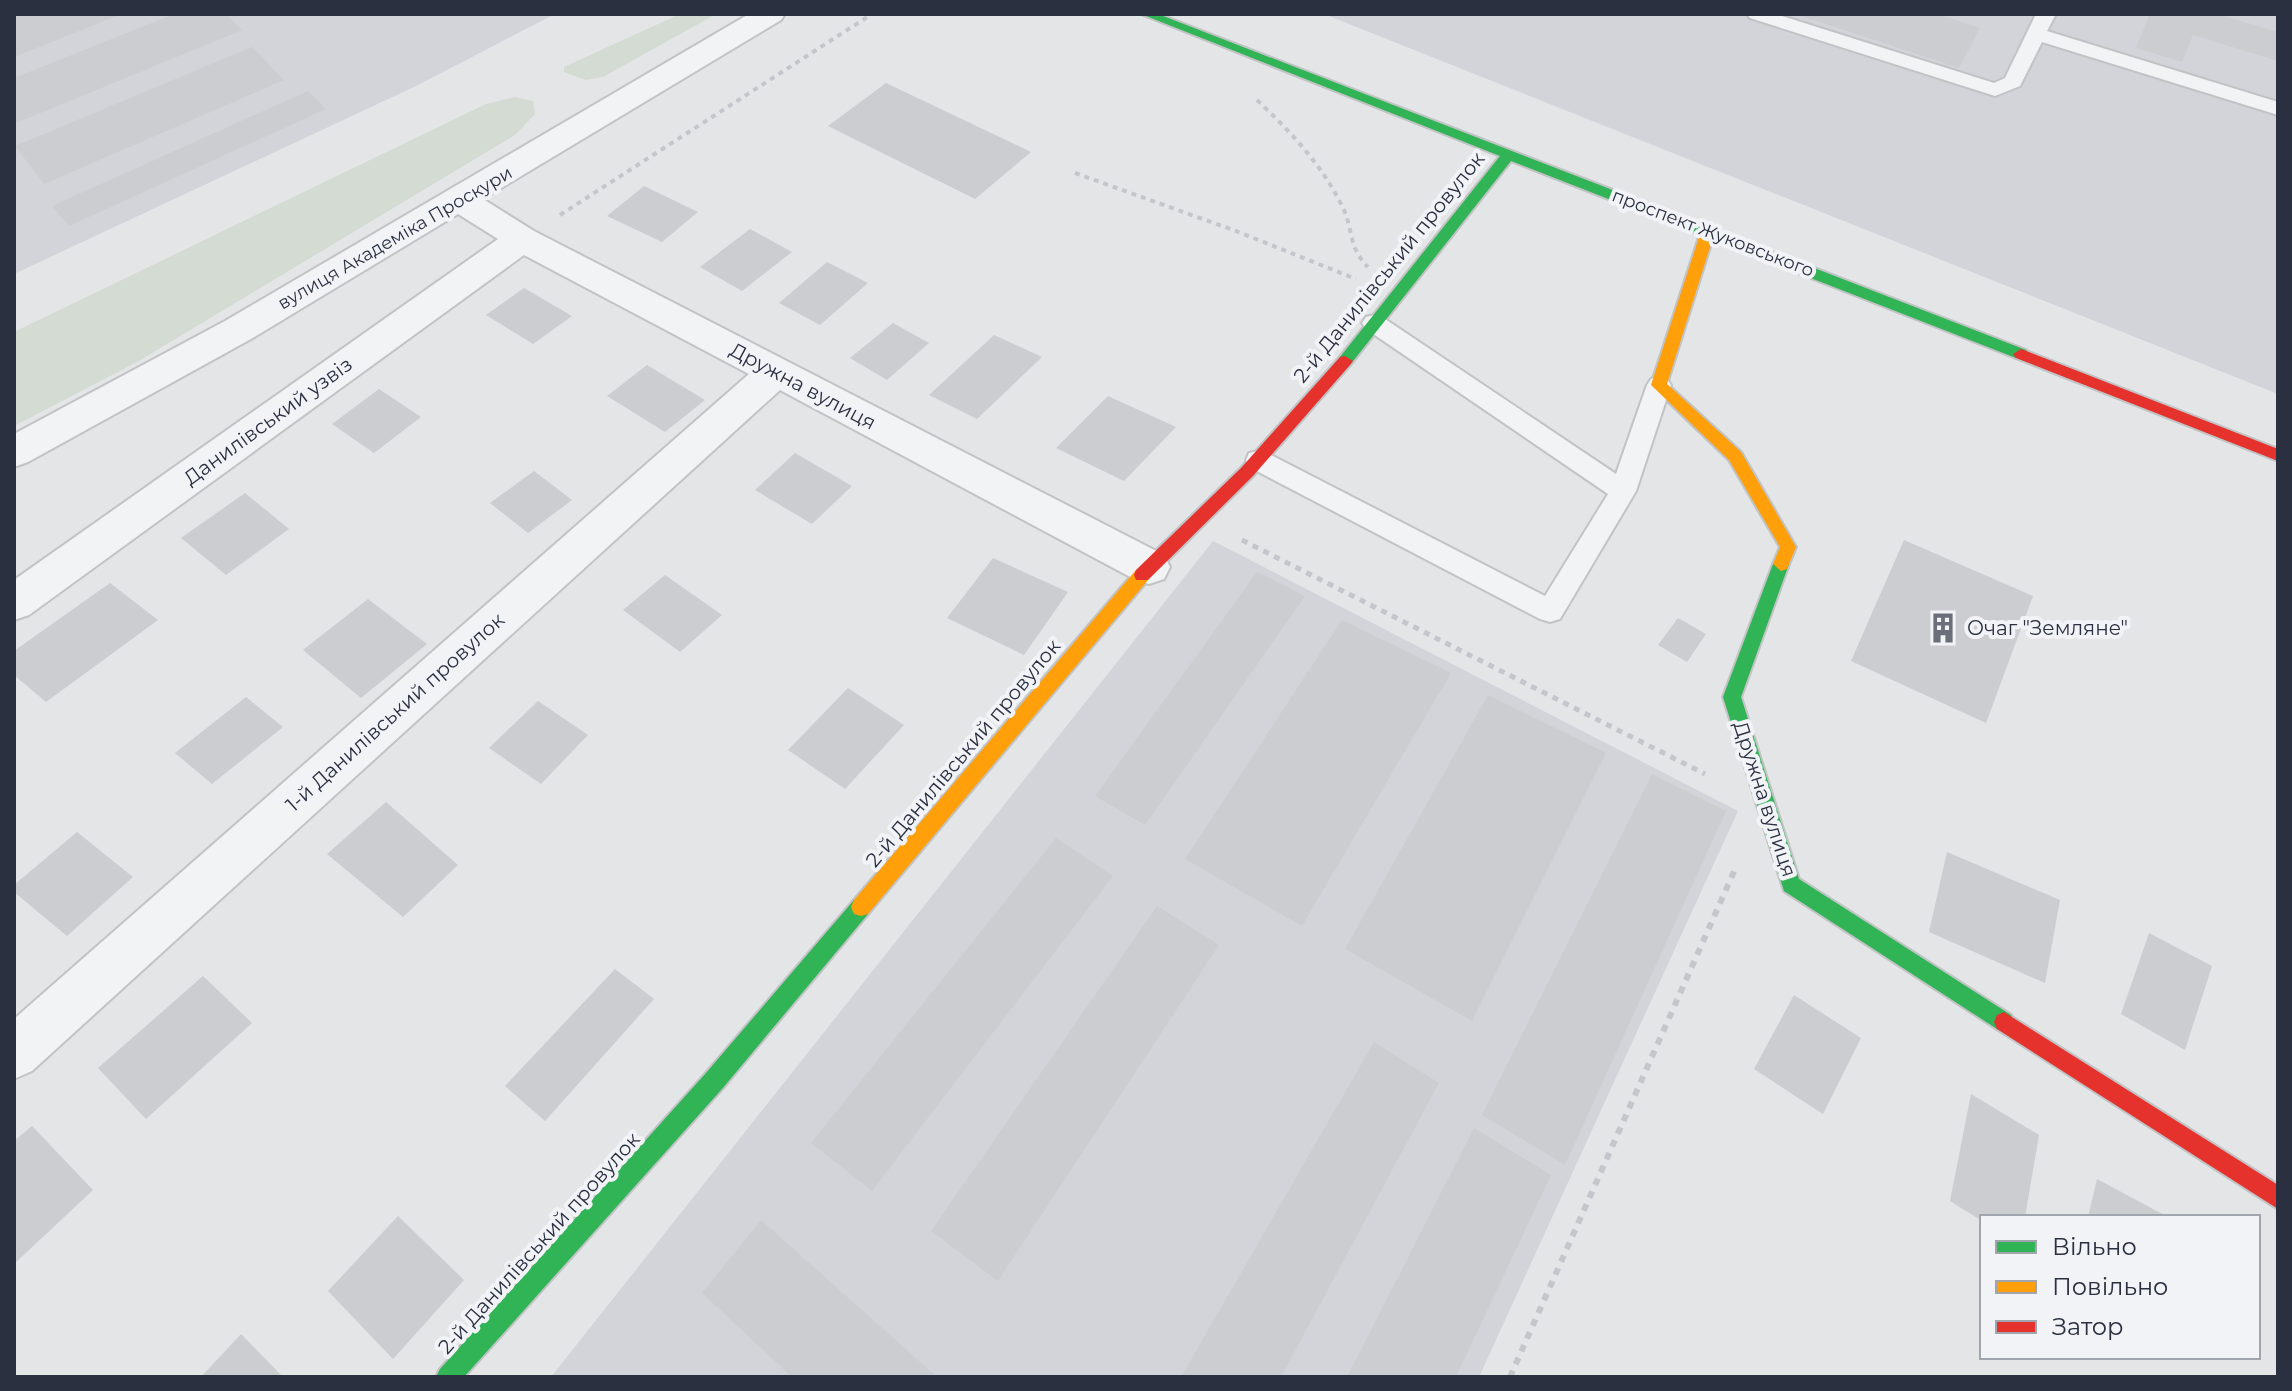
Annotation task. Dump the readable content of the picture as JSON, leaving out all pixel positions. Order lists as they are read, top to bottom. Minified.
{"streets":{"street":["проспект Жуковського","вулиця Академіка Проскури","2-й Данилівський провулок","Дружна вулиця","Данилівський узвіз","1-й Данилівський провулок"]},"crossings":[["проспект Жуковського","2-й Данилівський провулок"],["вулиця Академіка Проскури","Дружна вулиця"],["2-й Данилівський провулок","Дружна вулиця"],["Дружна вулиця","Данилівський узвіз"],["Дружна вулиця","1-й Данилівський провулок"]],"places":{"building":["Очаг \"Земляне\""]},"legend":["Вільно","Повільно","Затор"]}
